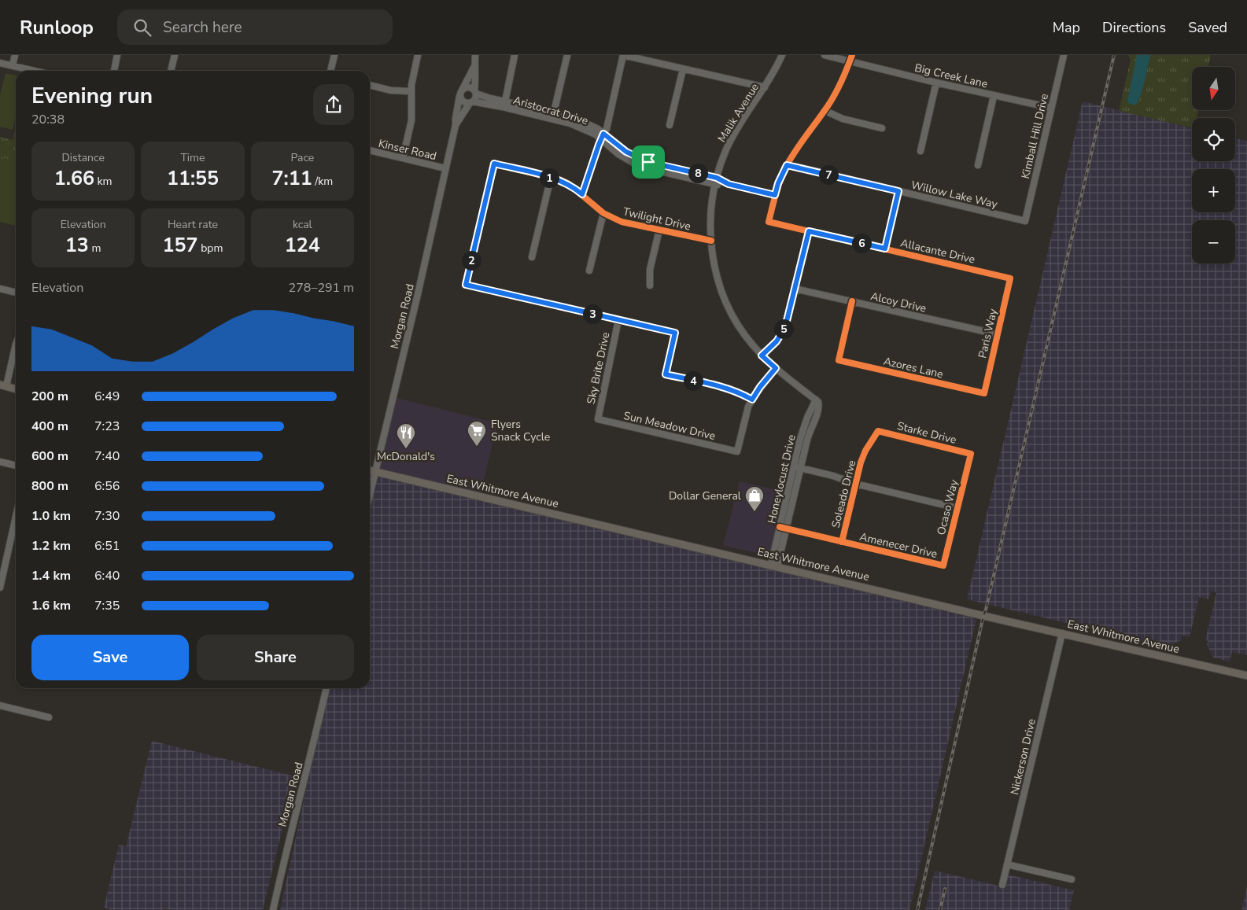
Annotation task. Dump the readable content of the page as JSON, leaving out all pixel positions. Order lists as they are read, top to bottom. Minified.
{"streets":{"main road":["East Whitmore Avenue"],"street":["Big Creek Lane","Aristocrat Drive","Malik Avenue","Kimball Hill Drive","Kinser Road","Willow Lake Way","Twilight Drive","Allacante Drive","Alcoy Drive","Morgan Road","Paris Way","Azores Lane","Sky Brite Drive","Sun Meadow Drive","Starke Drive","Honeylocust Drive","Soleado Drive","Ocaso Way","Amenecer Drive","Nickerson Drive"]},"crossings":[["Big Creek Lane","Kimball Hill Drive"],["Aristocrat Drive","Malik Avenue"],["Aristocrat Drive","Allacante Drive"],["Aristocrat Drive","Morgan Road"],["Malik Avenue","Twilight Drive"],["Malik Avenue","Honeylocust Drive"],["Kimball Hill Drive","Willow Lake Way"],["Kinser Road","Morgan Road"],["Twilight Drive","Sky Brite Drive"],["Allacante Drive","Paris Way"],["Alcoy Drive","Paris Way"],["Alcoy Drive","Azores Lane"],["Morgan Road","East Whitmore Avenue"],["Paris Way","Azores Lane"],["Sky Brite Drive","Sun Meadow Drive"],["Starke Drive","Soleado Drive"],["Starke Drive","Ocaso Way"],["Honeylocust Drive","East Whitmore Avenue"],["Honeylocust Drive","Amenecer Drive"],["East Whitmore Avenue","Nickerson Drive"],["Soleado Drive","Amenecer Drive"],["Ocaso Way","Amenecer Drive"]],"places":{"supermarket":["Flyers Snack Cycle"],"restaurant":["McDonald's"],"shop":["Dollar General"]},"north":"bottom","page":{"header":"Runloop","search":"Search here","nav":["Map","Directions","Saved"],"map_buttons":["+","−"],"heading":["Evening run","20:38"],"stats":[["Distance","1.66 km"],["Time","11:55"],["Pace","7:11 /km"],["Elevation","13 m"],["Heart rate","157 bpm"],["kcal","124"]],"pins":["8","7","1","6","2","3","5","4"],"chart":["Elevation","278–291 m"],"list":[{"name":"200 m","note":"6:49"},{"name":"400 m","note":"7:23"},{"name":"600 m","note":"7:40"},{"name":"800 m","note":"6:56"},{"name":"1.0 km","note":"7:30"},{"name":"1.2 km","note":"6:51"},{"name":"1.4 km","note":"6:40"},{"name":"1.6 km","note":"7:35"}],"buttons":["Save","Share"]}}
